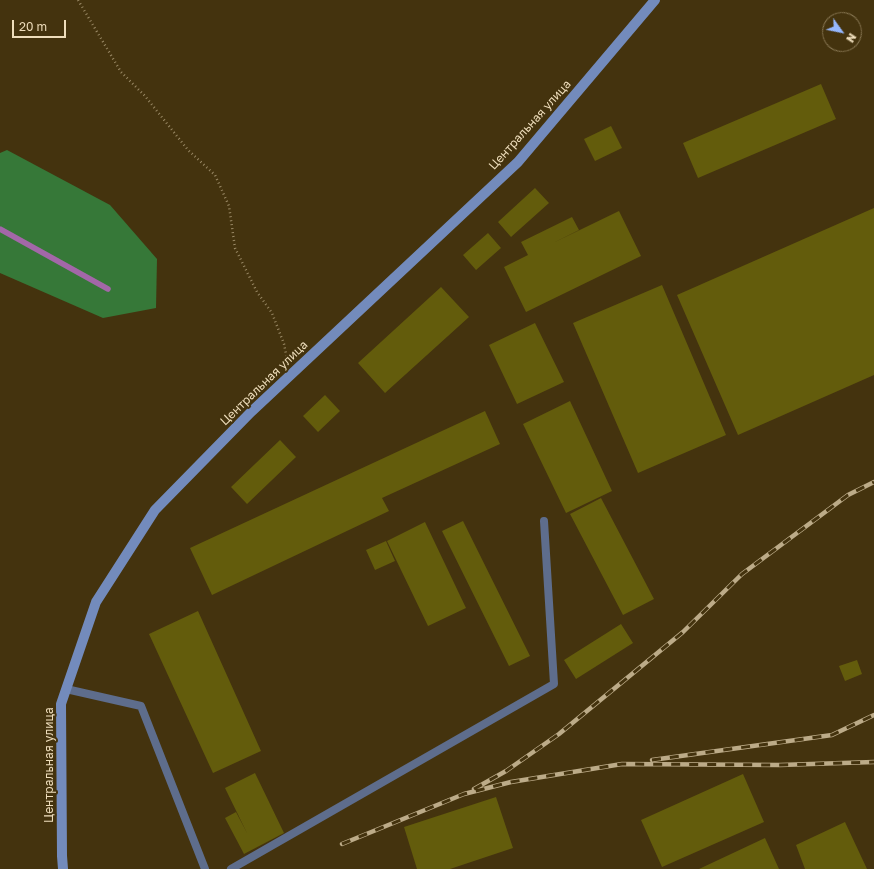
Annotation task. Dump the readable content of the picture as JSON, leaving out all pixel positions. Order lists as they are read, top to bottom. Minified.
{"streets":{"street":["Центральная улица"]},"scale_bar":"20 m","north":"bottom right"}
